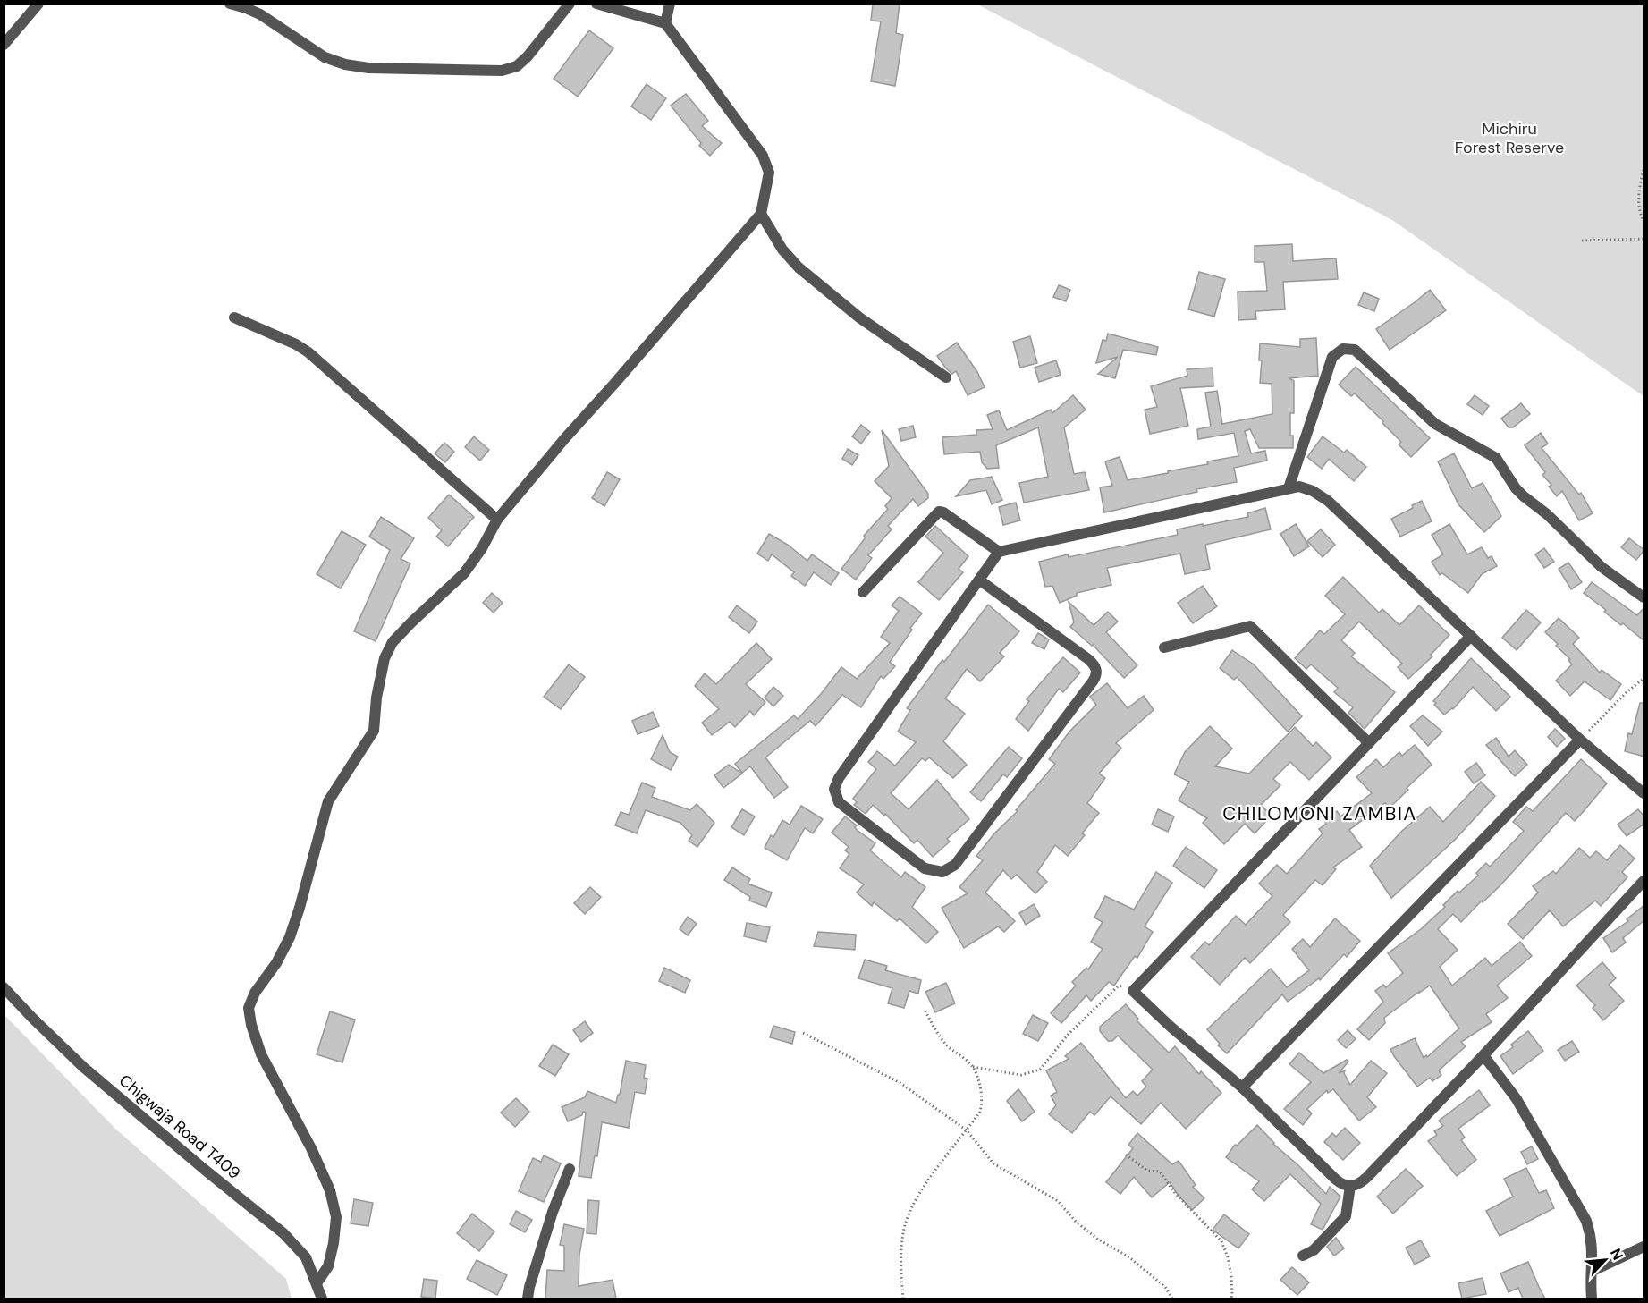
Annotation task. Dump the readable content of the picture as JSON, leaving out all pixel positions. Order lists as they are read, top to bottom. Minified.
{"streets":{"street":["Chigwaja Road T409"]},"districts":["CHILOMONI ZAMBIA"],"parks":["Michiru Forest Reserve"],"north":"top right"}
